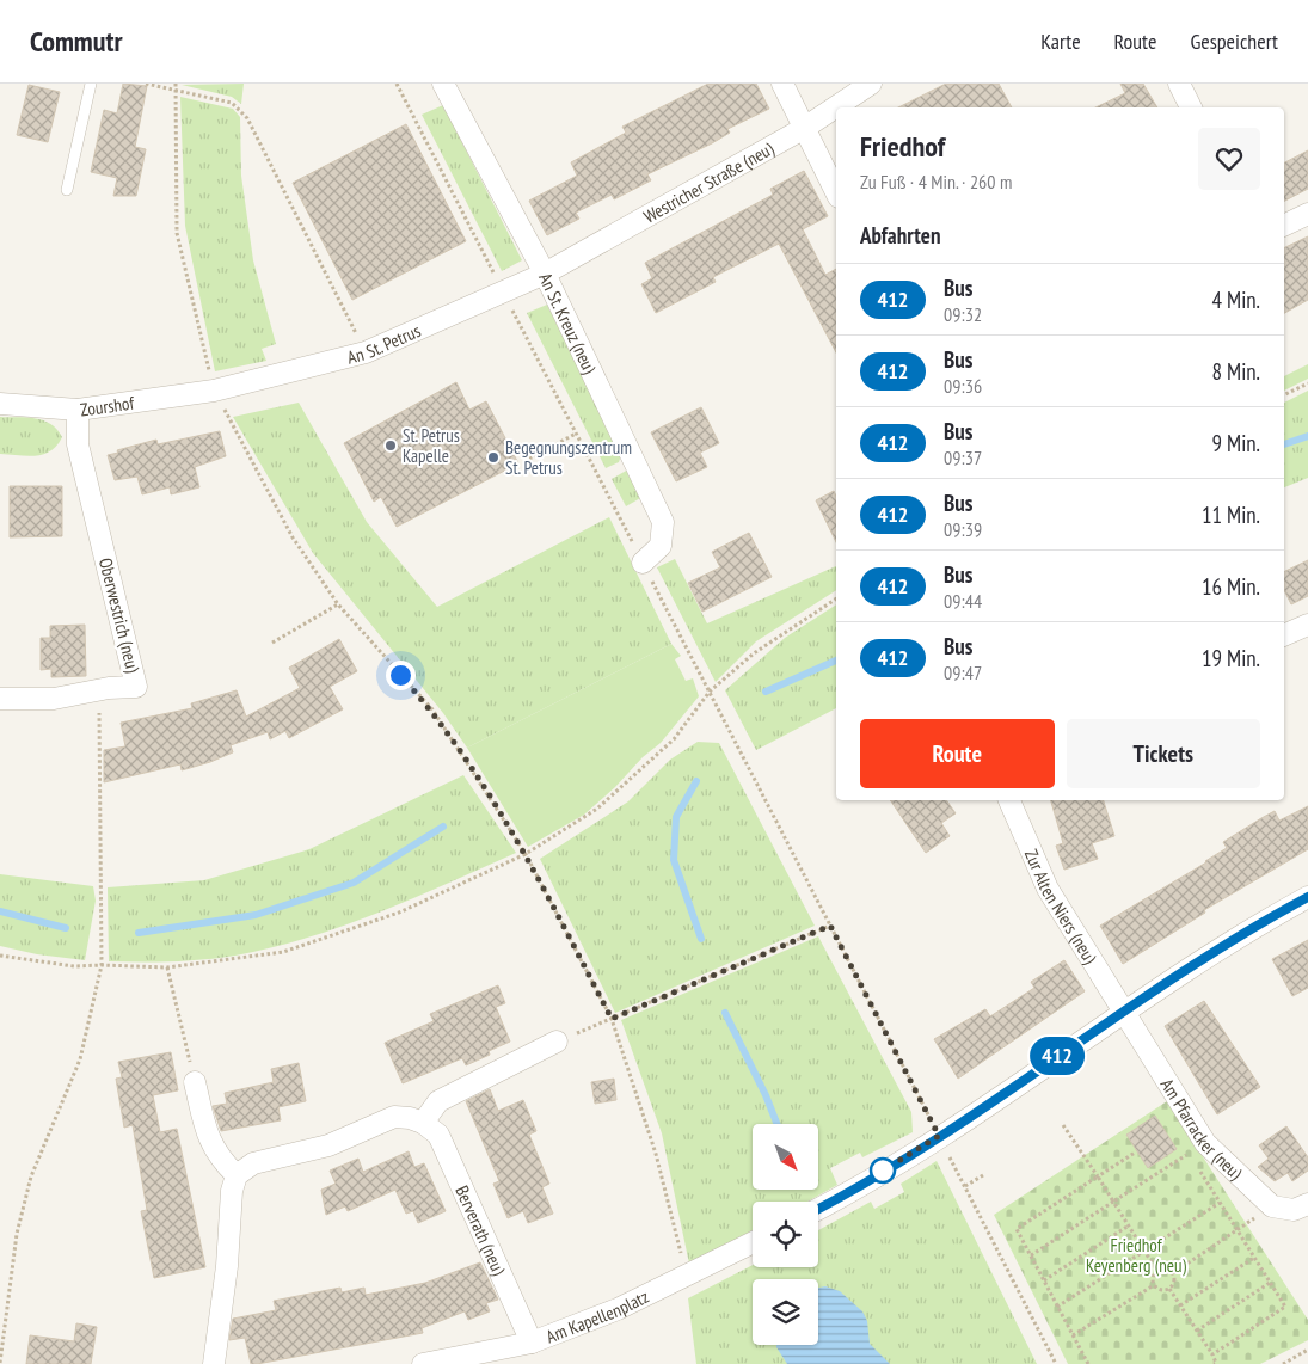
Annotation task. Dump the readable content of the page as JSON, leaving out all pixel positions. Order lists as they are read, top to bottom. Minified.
{"streets":{"street":["Westricher Straße (neu)","An St. Kreuz (neu)","An St. Petrus","Zourshof","Oberwestrich (neu)","Zur Alten Niers (neu)","Am Pfarracker (neu)","Berverath (neu)","Am Kapellenplatz"]},"crossings":[["Westricher Straße (neu)","An St. Kreuz (neu)"],["Westricher Straße (neu)","An St. Petrus"],["An St. Kreuz (neu)","An St. Petrus"],["An St. Petrus","Zourshof"],["Zourshof","Oberwestrich (neu)"],["Zur Alten Niers (neu)","Am Pfarracker (neu)"],["Berverath (neu)","Am Kapellenplatz"]],"parks":["Friedhof Keyenberg (neu)"],"places":["St. Petrus Kapelle","Begegnungszentrum St. Petrus"],"lines":["bus line 412"],"north":"bottom right","page":{"header":"Commutr","nav":["Karte","Route","Gespeichert"],"on_map":"412","heading":[["Friedhof","Zu Fuß · 4 Min. · 260 m"],"Abfahrten"],"list":[{"mark":"412","name":"Bus","note":"09:32","value":"4 Min."},{"mark":"412","name":"Bus","note":"09:36","value":"8 Min."},{"mark":"412","name":"Bus","note":"09:37","value":"9 Min."},{"mark":"412","name":"Bus","note":"09:39","value":"11 Min."},{"mark":"412","name":"Bus","note":"09:44","value":"16 Min."},{"mark":"412","name":"Bus","note":"09:47","value":"19 Min."}],"buttons":["Route","Tickets"]}}
